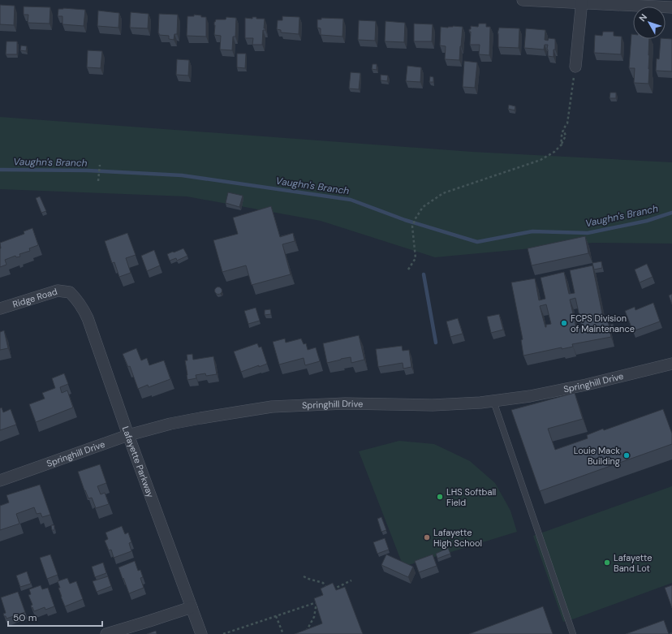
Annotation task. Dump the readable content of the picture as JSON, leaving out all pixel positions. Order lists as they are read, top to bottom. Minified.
{"streets":{"street":["Ridge Road","Springhill Drive","Lafayette Parkway"]},"crossings":[["Ridge Road","Lafayette Parkway"],["Springhill Drive","Lafayette Parkway"]],"water":["Vaughn's Branch"],"places":["FCPS Division of Maintenance","Louie Mack Building","LHS Softball Field","Lafayette High School","Lafayette Band Lot"],"scale_bar":"50 m","north":"top left"}
